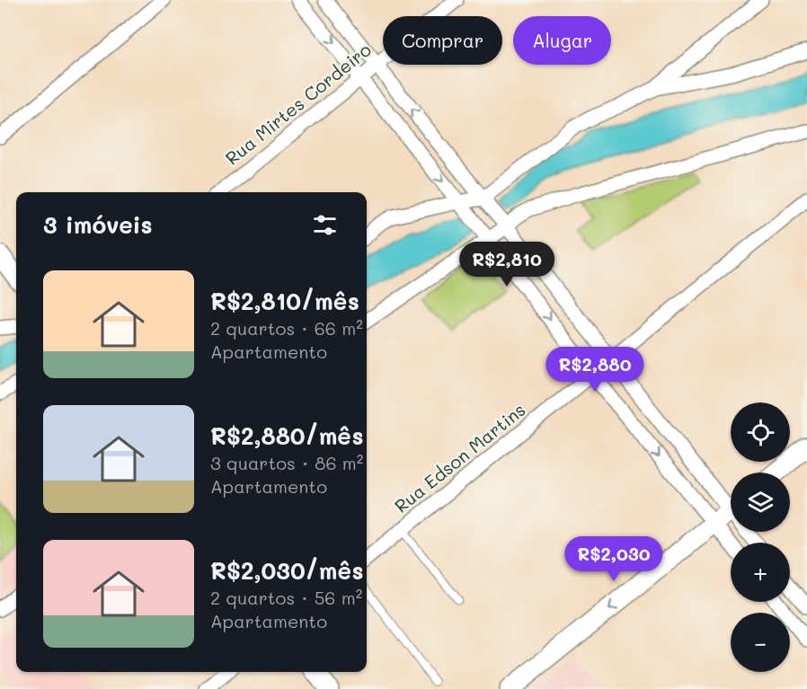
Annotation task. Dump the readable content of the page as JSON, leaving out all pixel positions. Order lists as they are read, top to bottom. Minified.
{"streets":{"street":["Rua Mirtes Cordeiro","Rua Edson Martins"]},"page":{"chip":["Comprar","Alugar"],"heading":"3 imóveis","price":["R$2,810","R$2,880","R$2,030"],"list":[{"name":"R$2,810/mês","note":"2 quartos · 66 m² · Apartamento"},{"name":"R$2,880/mês","note":"3 quartos · 86 m² · Apartamento"},{"name":"R$2,030/mês","note":"2 quartos · 56 m² · Apartamento"}],"map_buttons":["+","−"]}}
